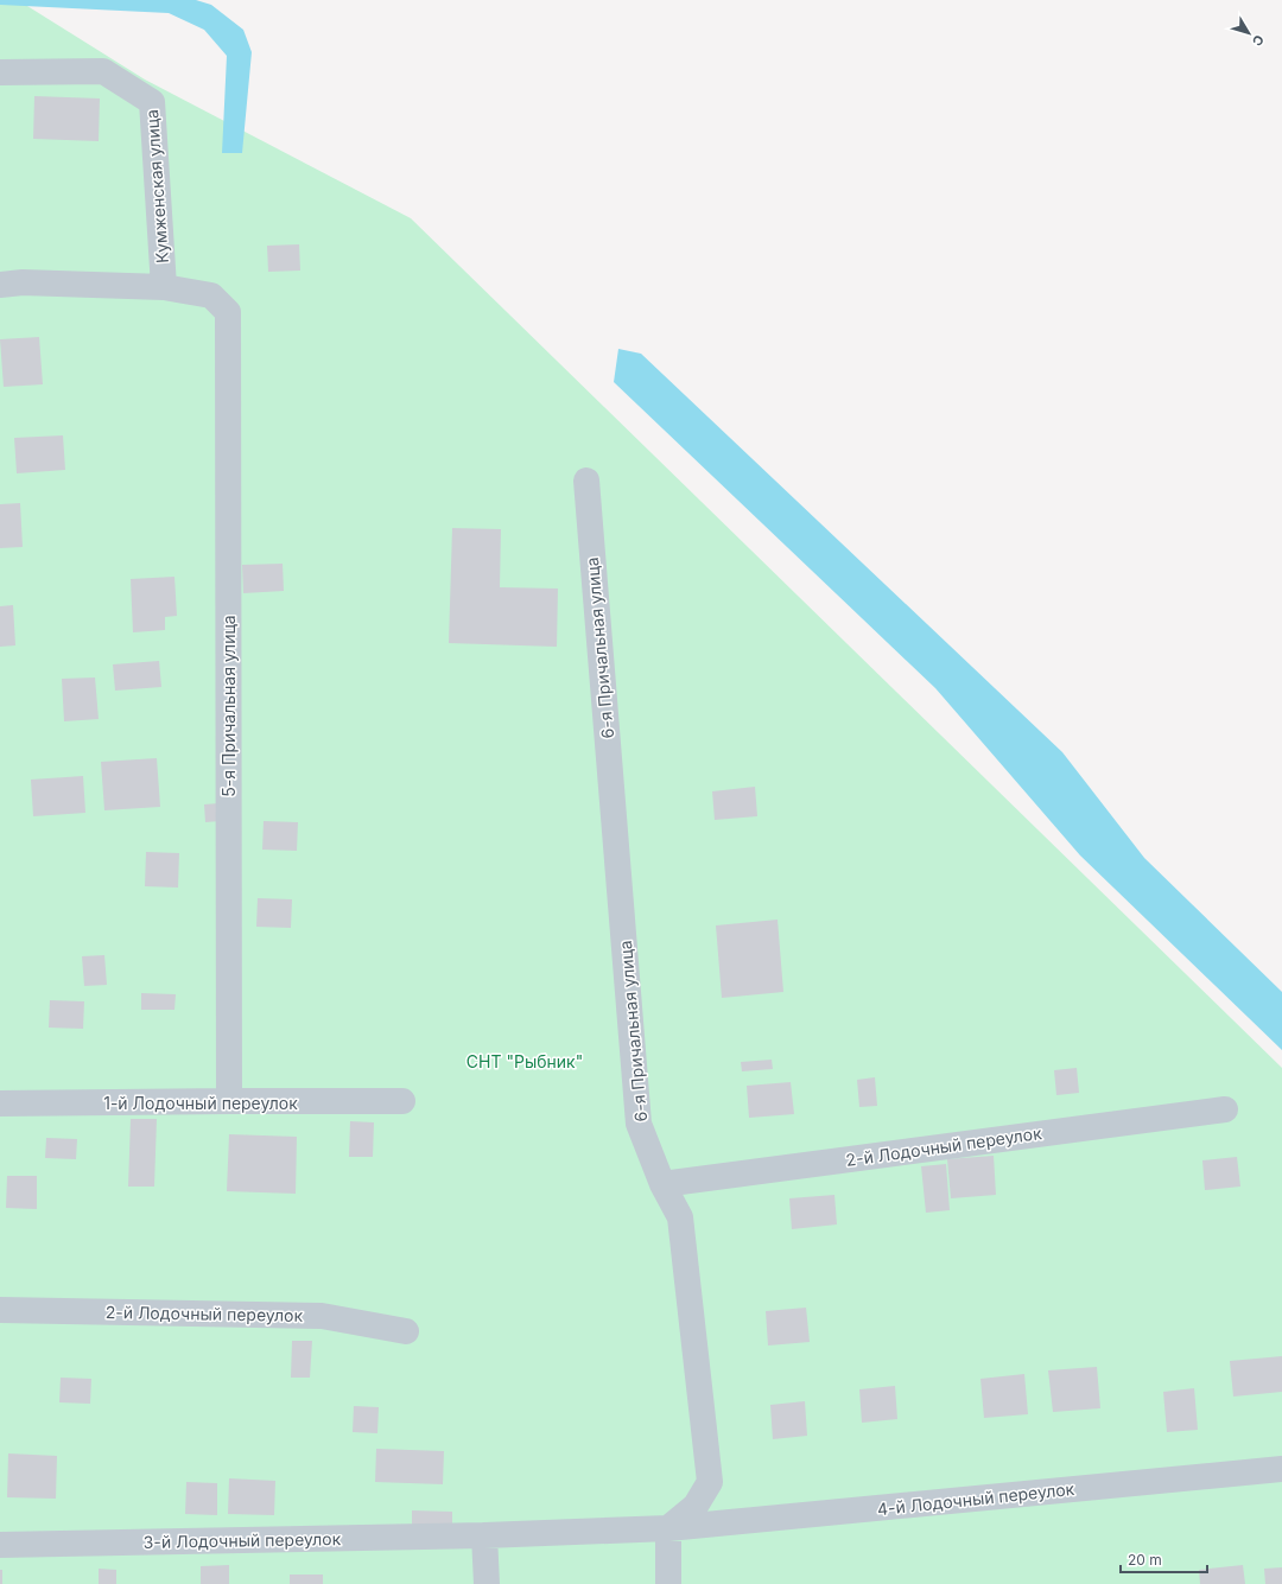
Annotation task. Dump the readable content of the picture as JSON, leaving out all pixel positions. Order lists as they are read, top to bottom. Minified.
{"streets":{"street":["Кумженская улица","6-я Причальная улица","5-я Причальная улица","1-й Лодочный переулок","2-й Лодочный переулок","4-й Лодочный переулок","3-й Лодочный переулок"]},"crossings":[["Кумженская улица","5-я Причальная улица"],["6-я Причальная улица","2-й Лодочный переулок"],["6-я Причальная улица","4-й Лодочный переулок"],["5-я Причальная улица","1-й Лодочный переулок"],["4-й Лодочный переулок","3-й Лодочный переулок"]],"parks":["СНТ \"Рыбник\""],"scale_bar":"20 m","north":"bottom right"}
